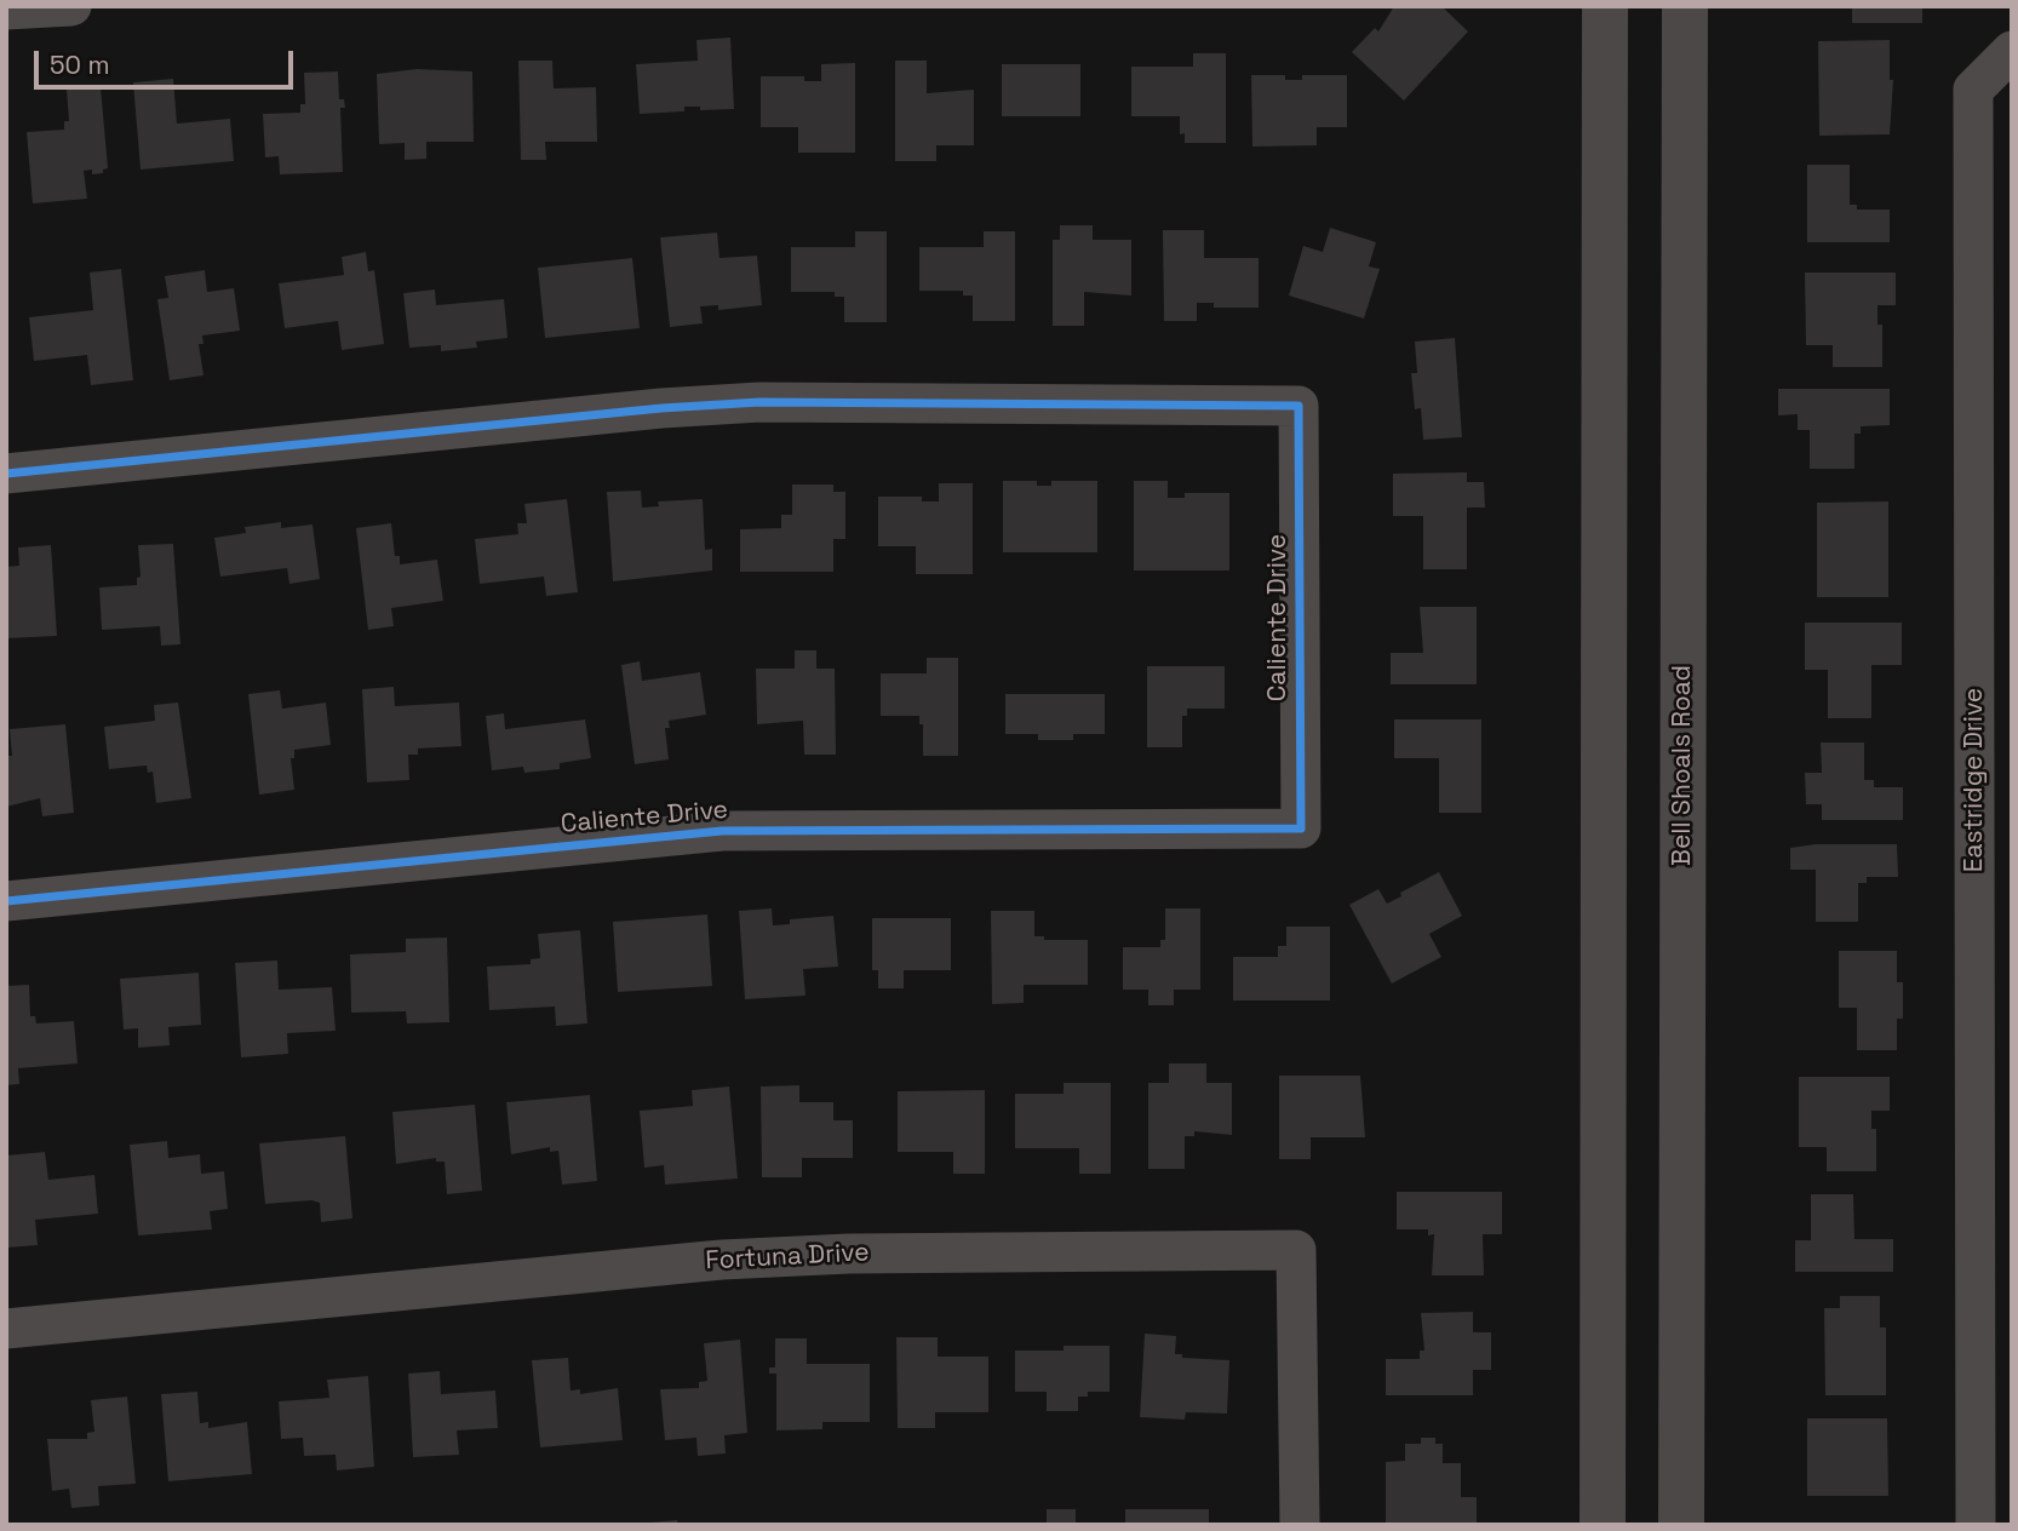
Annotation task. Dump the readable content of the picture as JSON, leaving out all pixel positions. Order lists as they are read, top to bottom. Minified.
{"streets":{"main road":["Bell Shoals Road"],"street":["Caliente Drive","Eastridge Drive","Fortuna Drive"]},"scale_bar":"50 m"}
